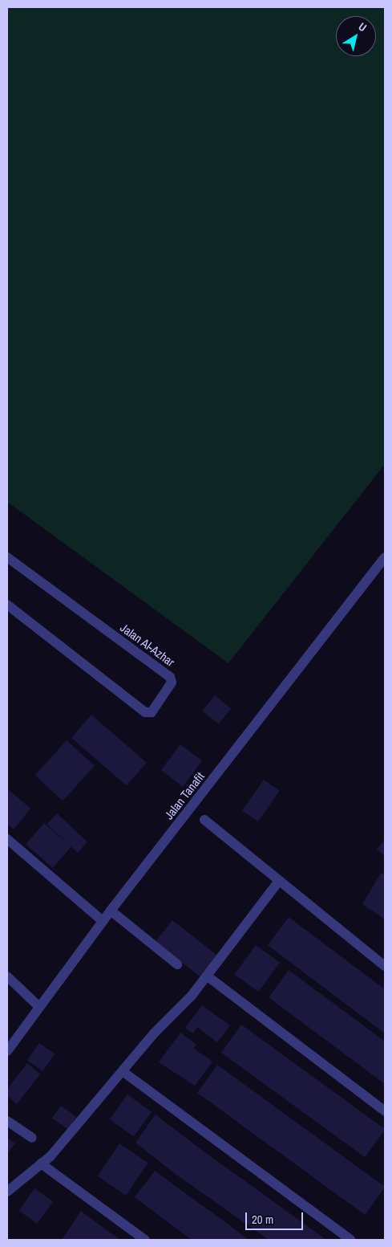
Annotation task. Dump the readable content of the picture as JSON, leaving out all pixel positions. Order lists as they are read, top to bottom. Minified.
{"streets":{"street":["Jalan Al-Azhar","Jalan Tanafit"]},"scale_bar":"20 m","north":"top right"}
